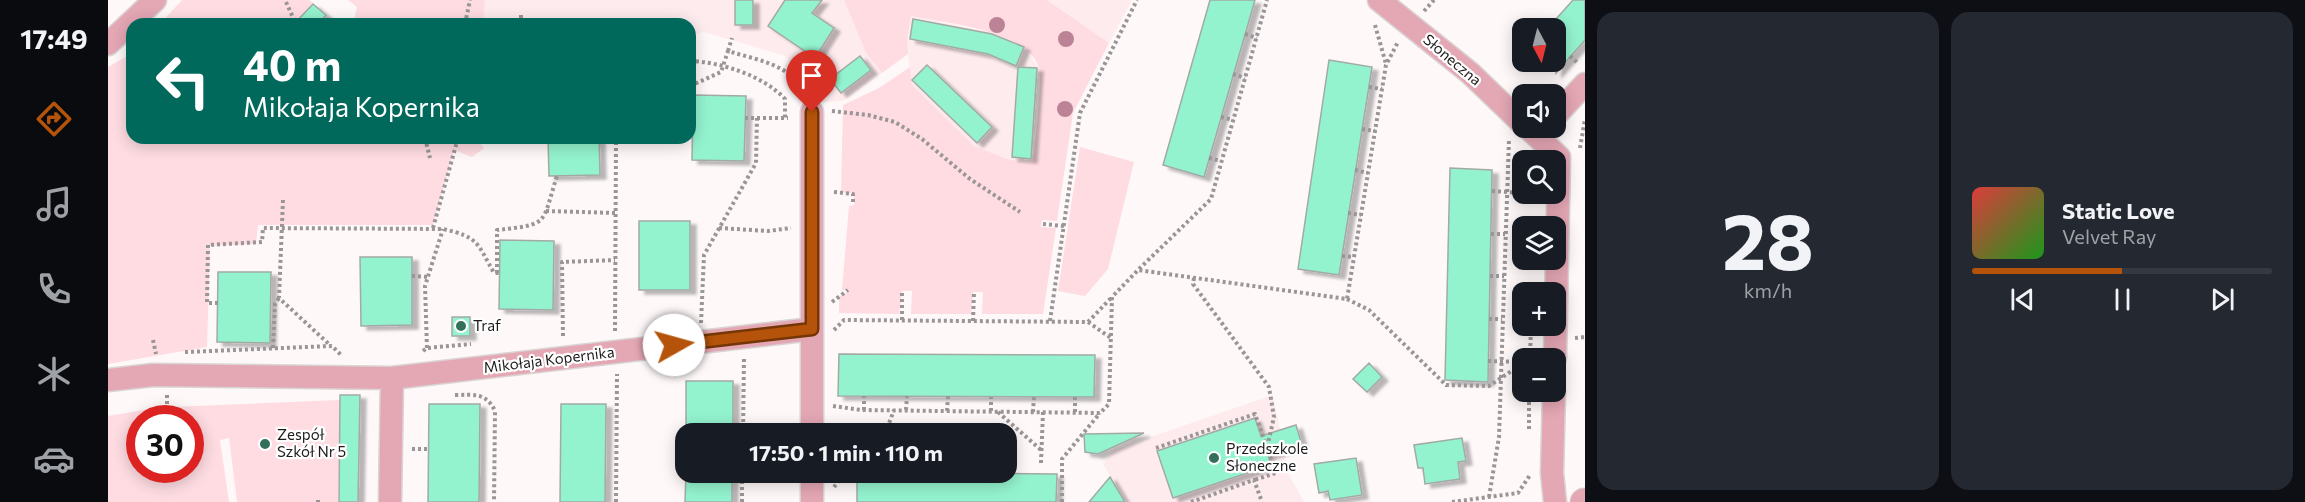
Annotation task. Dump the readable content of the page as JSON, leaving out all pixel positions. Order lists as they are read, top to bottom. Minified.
{"streets":{"street":["Słoneczna","Mikołaja Kopernika"]},"places":["Traf","Zespół Szkół Nr 5","Przedszkole Słoneczne"],"north":"bottom","page":{"tabs":"17:49","tile":["28","km/h"],"map_buttons":["+","−"],"turn":["40 m","Mikołaja Kopernika"],"song":["Static Love","Velvet Ray"],"limit":"30","trip":"17:50 · 1 min · 110 m"}}
